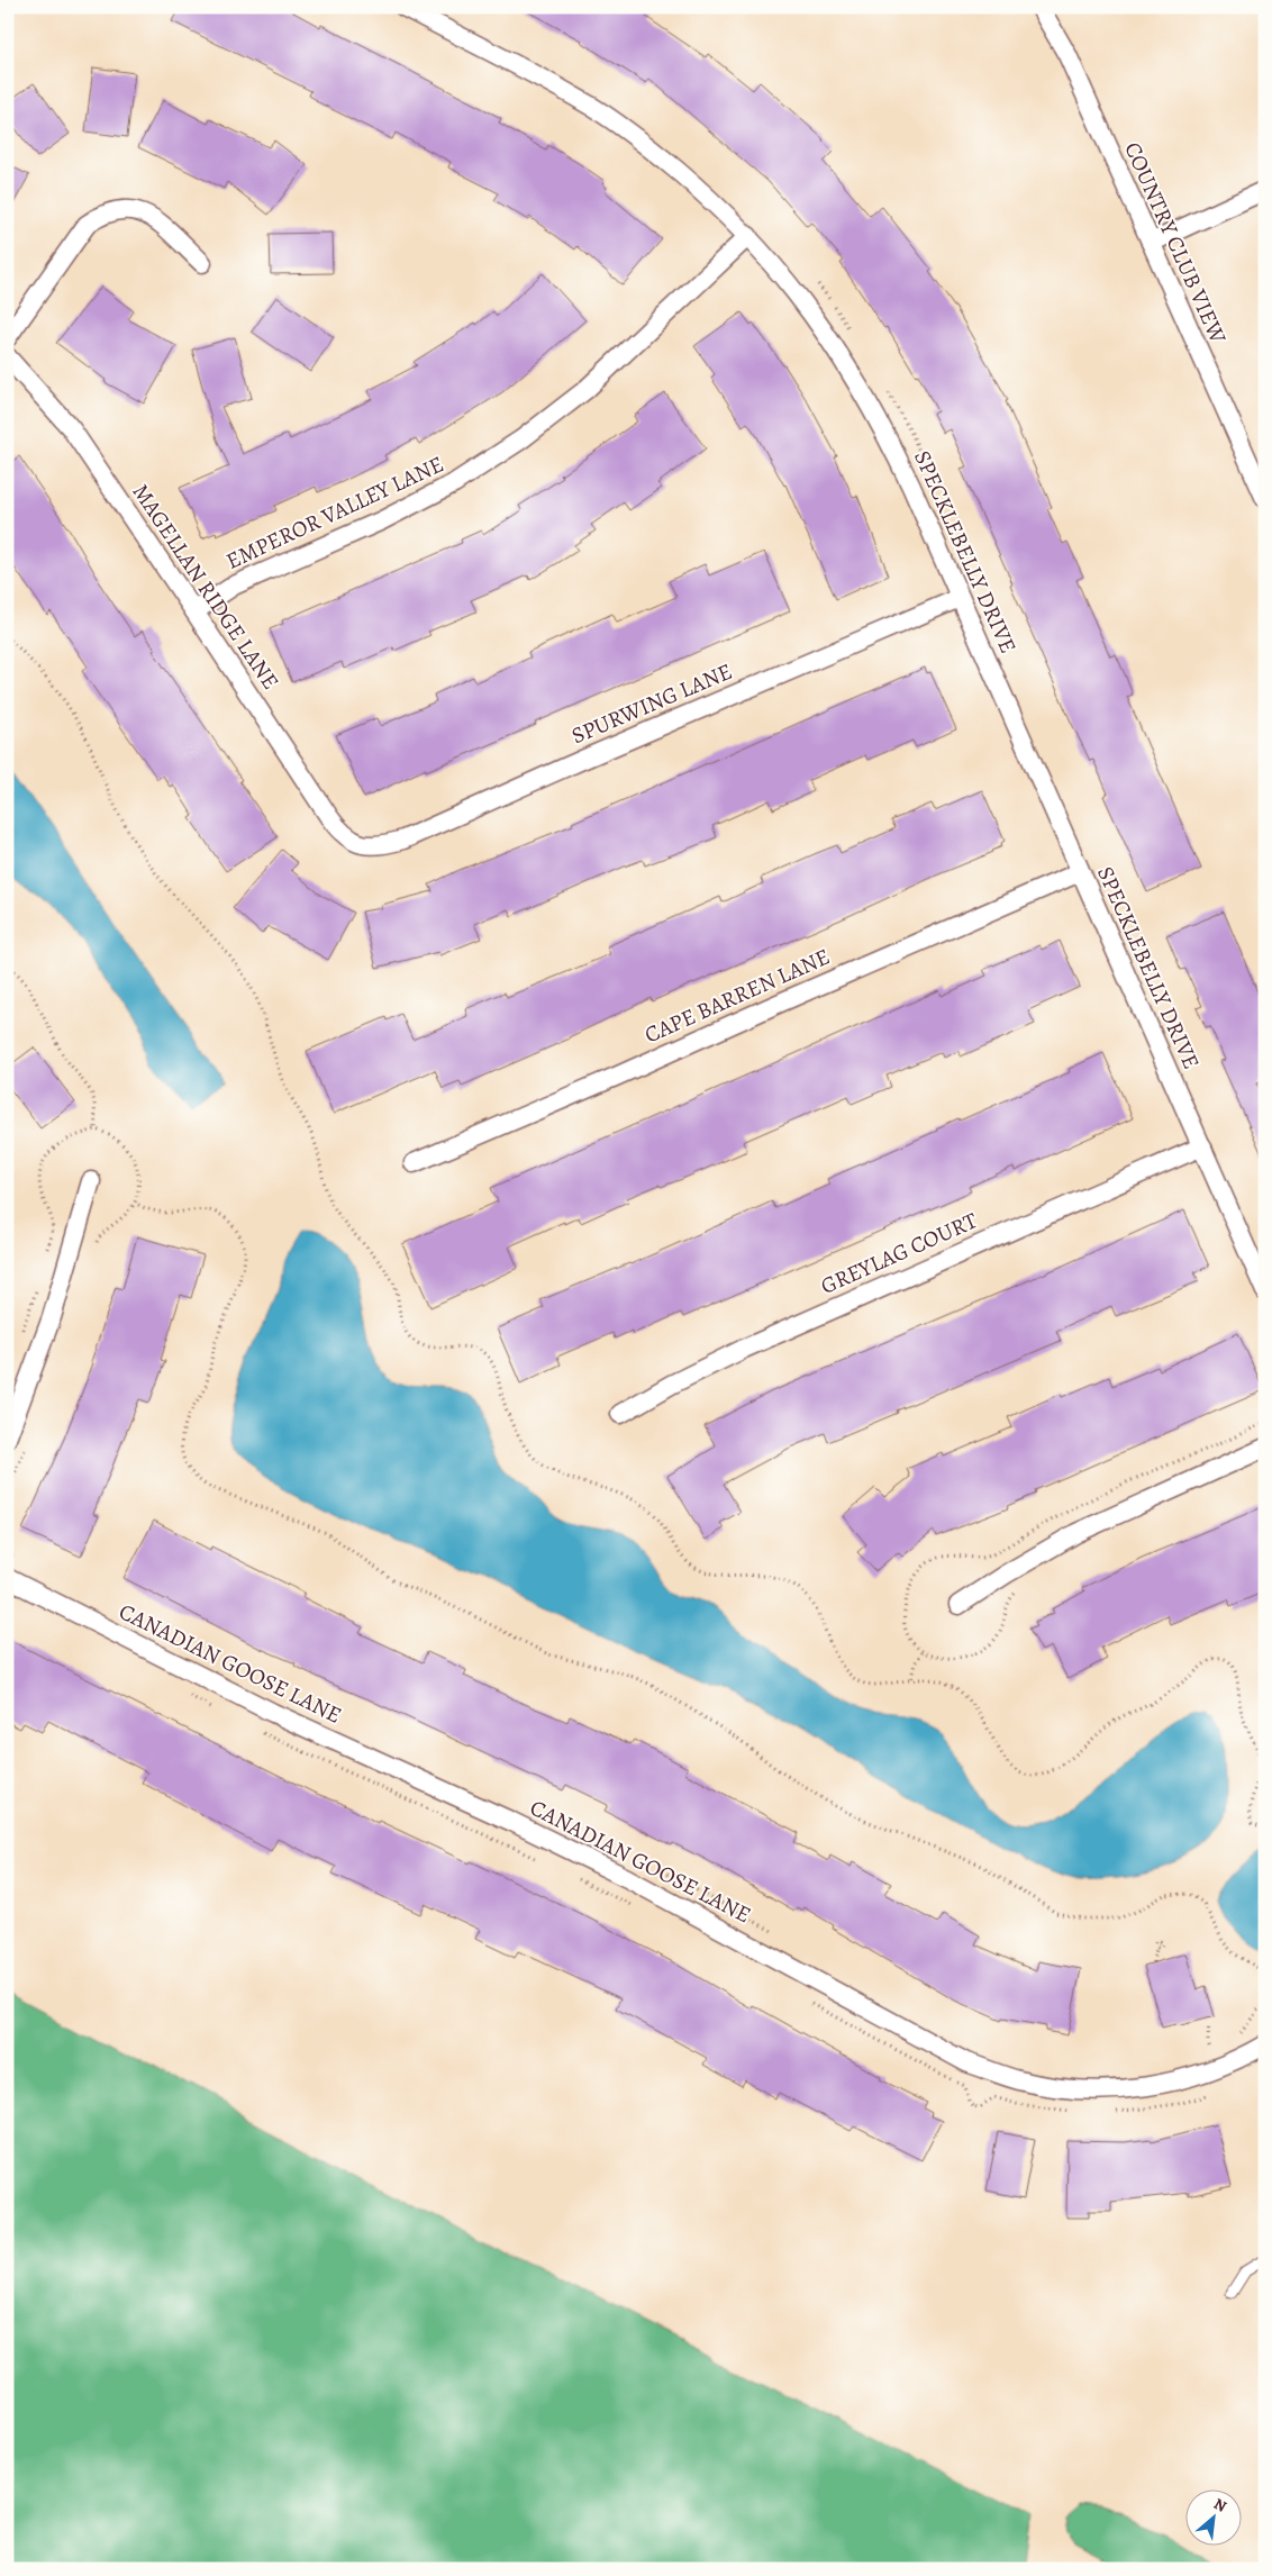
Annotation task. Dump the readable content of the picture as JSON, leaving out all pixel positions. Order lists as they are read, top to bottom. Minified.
{"streets":{"street":["COUNTRY CLUB VIEW","EMPEROR VALLEY LANE","SPECKLEBELLY DRIVE","MAGELLAN RIDGE LANE","SPURWING LANE","CAPE BARREN LANE","GREYLAG COURT","CANADIAN GOOSE LANE"]},"crossings":[["EMPEROR VALLEY LANE","SPECKLEBELLY DRIVE"],["EMPEROR VALLEY LANE","MAGELLAN RIDGE LANE"],["SPECKLEBELLY DRIVE","SPURWING LANE"],["SPECKLEBELLY DRIVE","CAPE BARREN LANE"],["SPECKLEBELLY DRIVE","GREYLAG COURT"],["MAGELLAN RIDGE LANE","SPURWING LANE"]],"north":"top right"}
